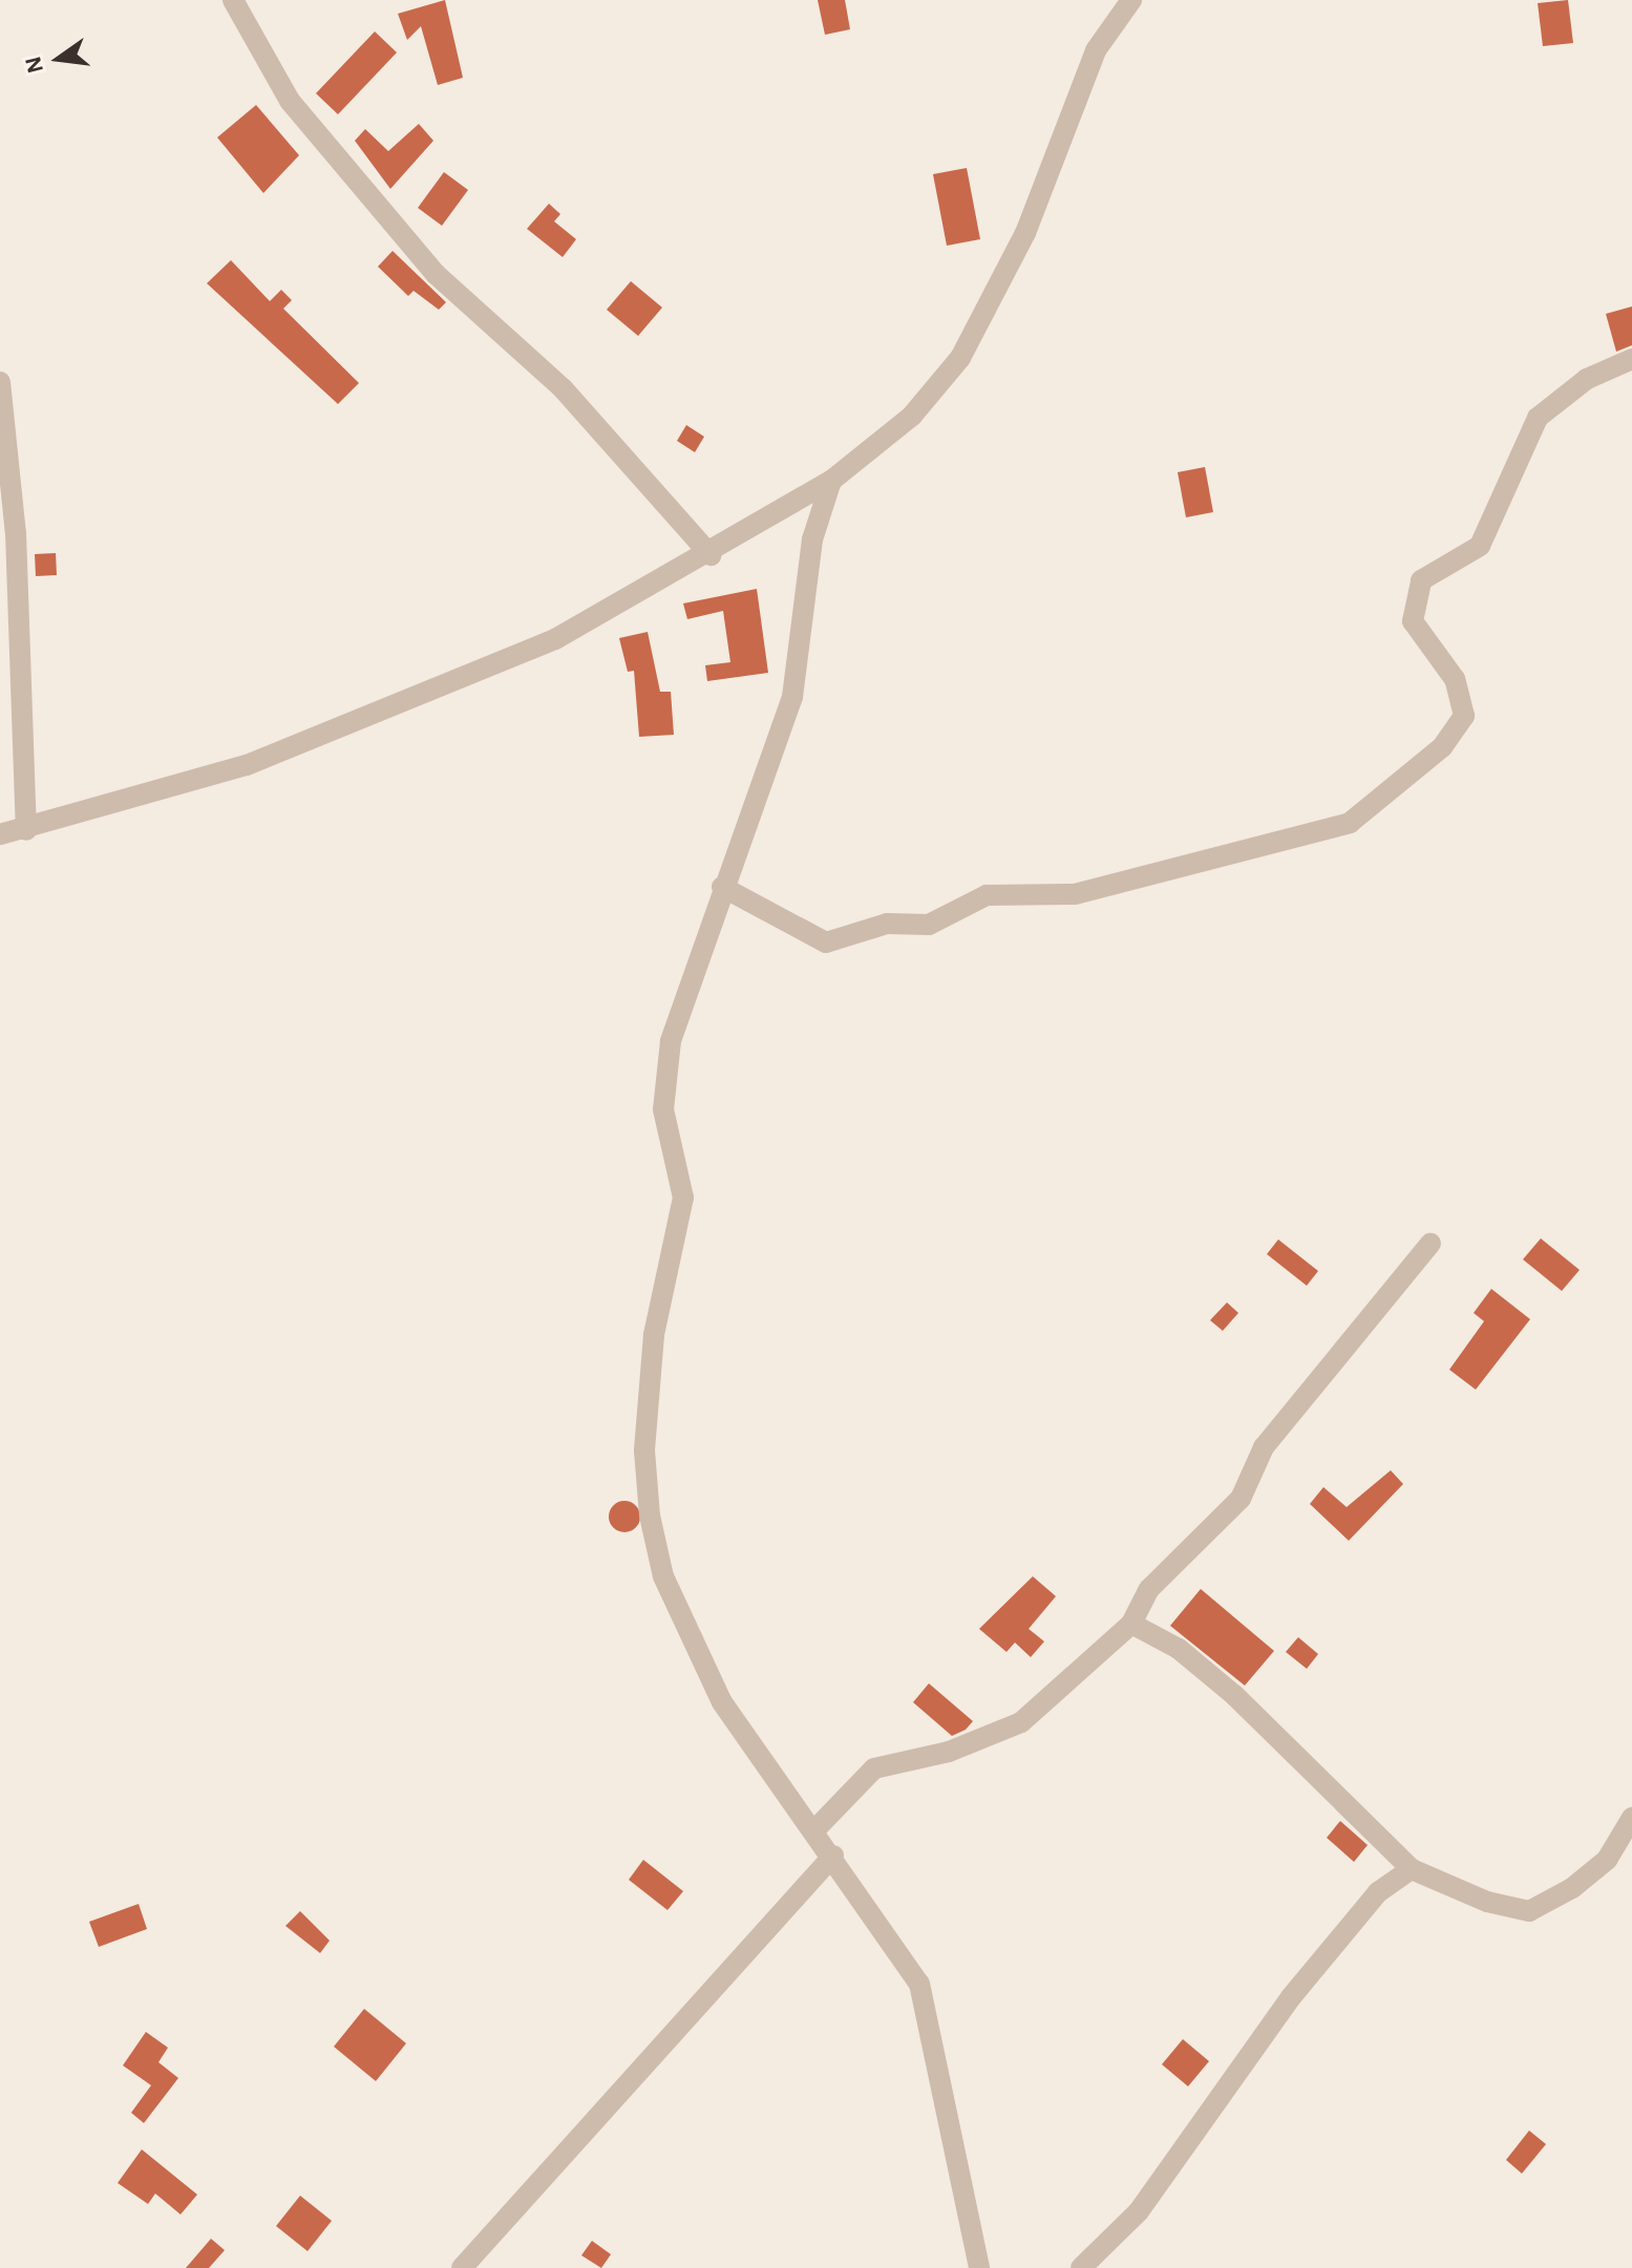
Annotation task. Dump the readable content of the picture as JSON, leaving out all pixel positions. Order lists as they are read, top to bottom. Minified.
{"north":"left"}
